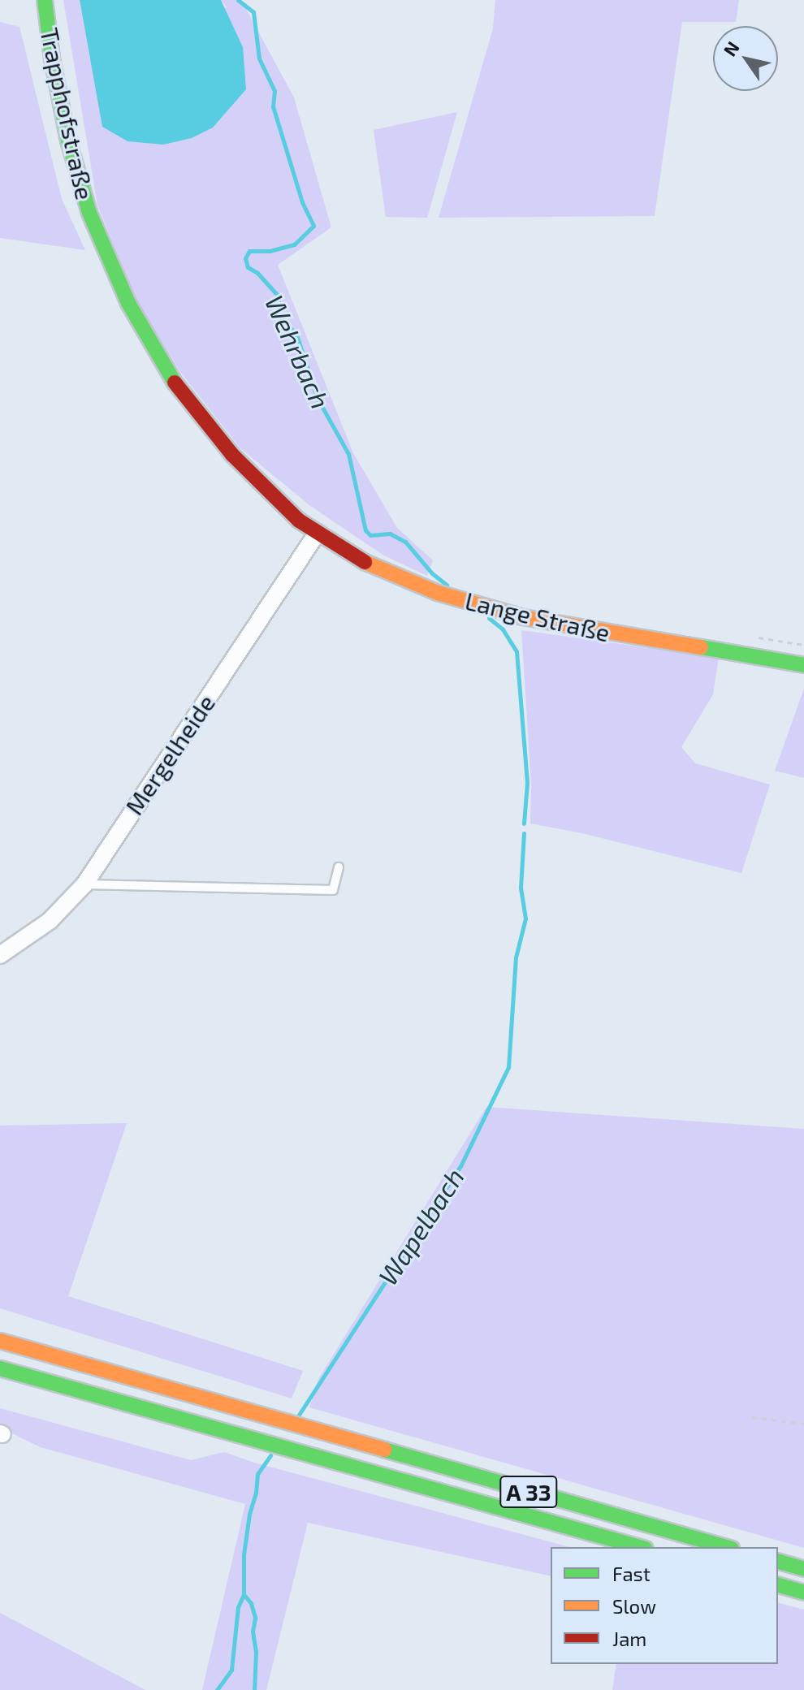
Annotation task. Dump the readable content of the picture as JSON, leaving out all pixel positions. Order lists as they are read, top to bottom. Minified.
{"streets":{"main road":["Trapphofstraße","Lange Straße","A 33"],"street":["Mergelheide"]},"crossings":[["Trapphofstraße","Lange Straße"],["Lange Straße","Mergelheide"]],"water":["Wehrbach","Wapelbach"],"legend":["Fast","Slow","Jam"],"north":"top left"}
